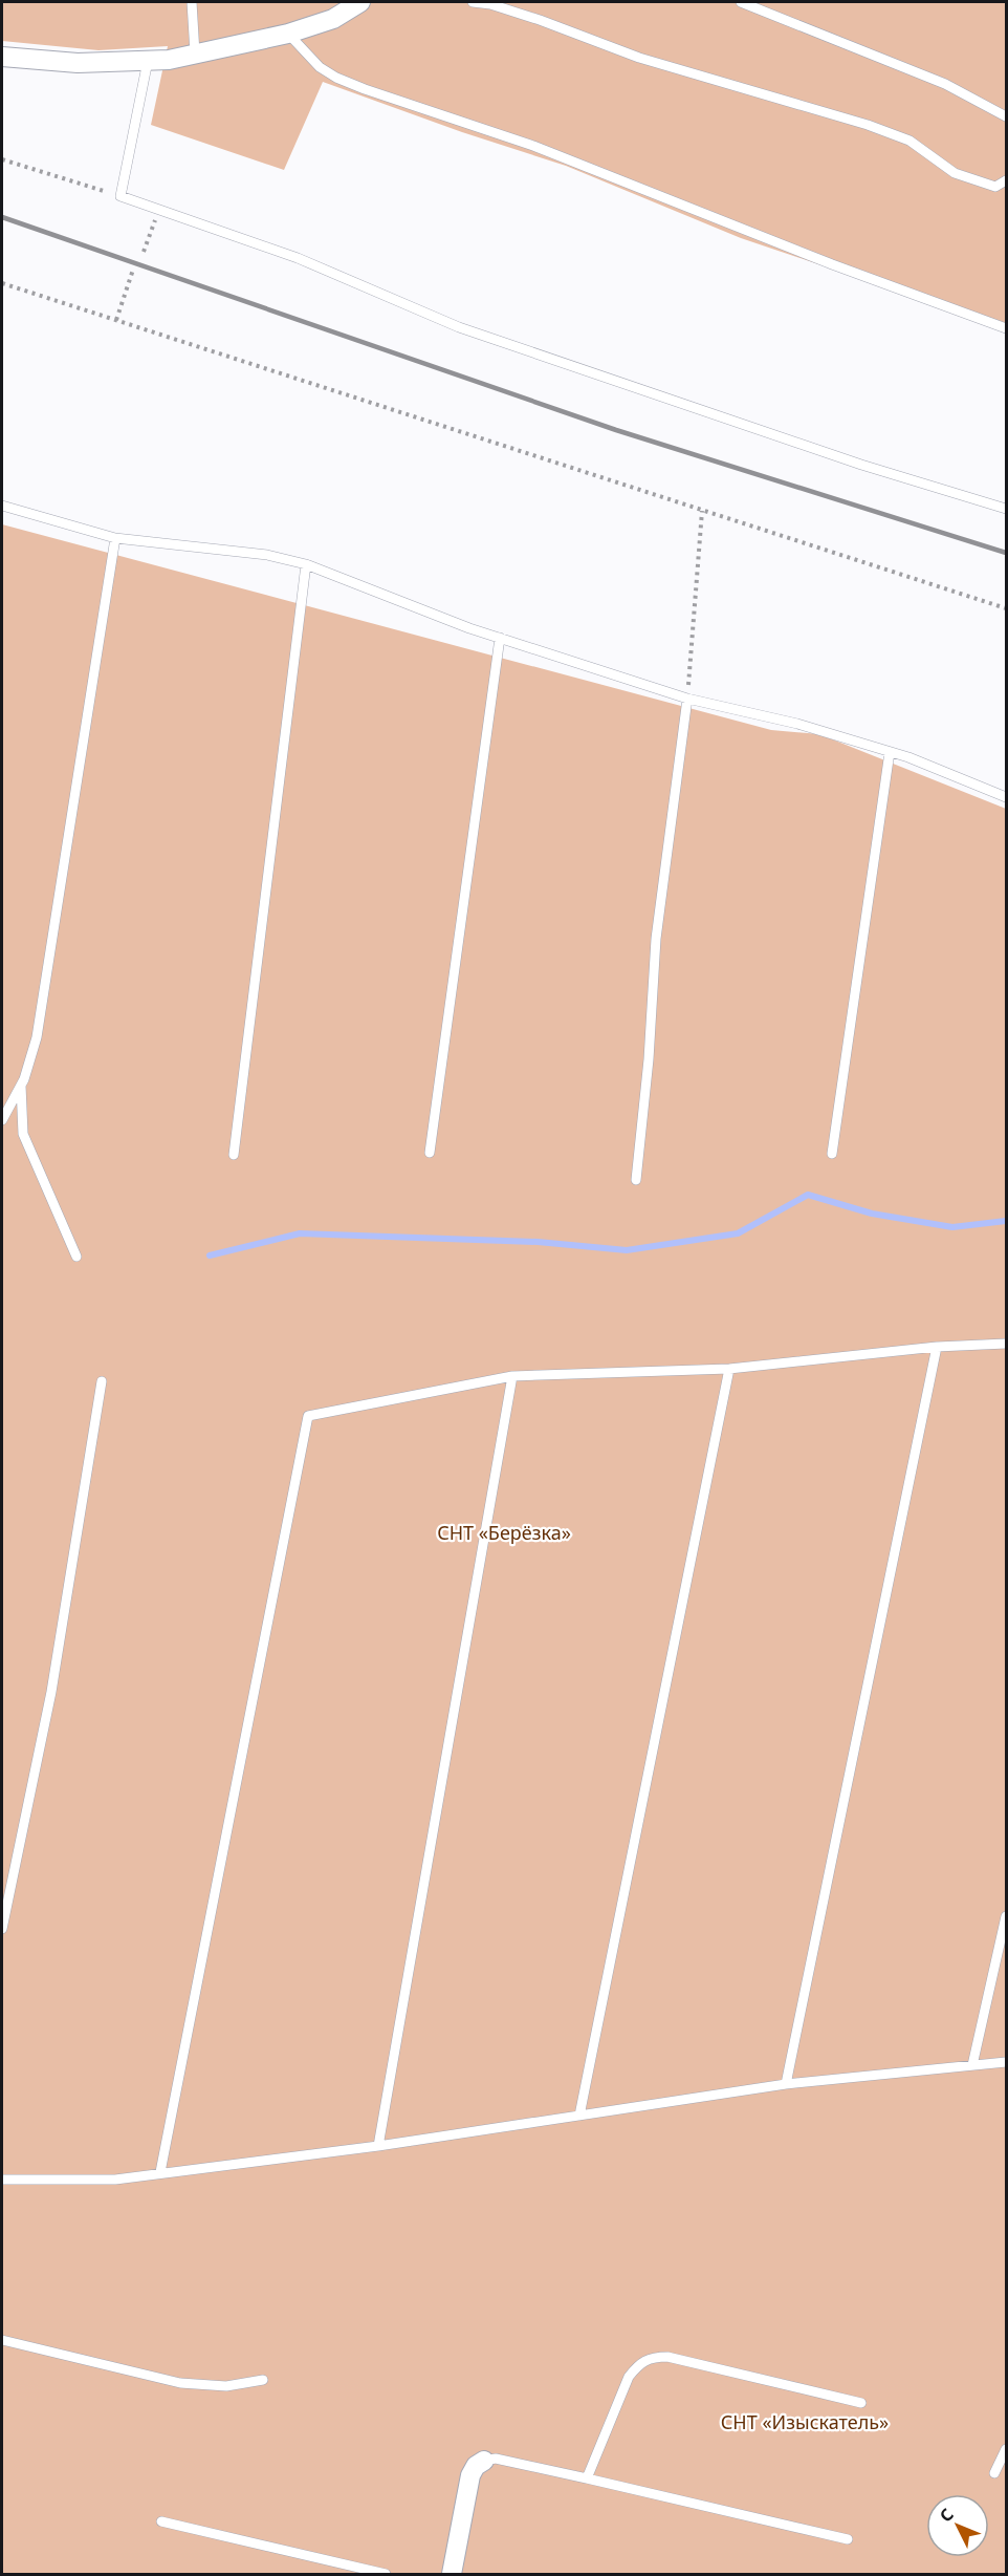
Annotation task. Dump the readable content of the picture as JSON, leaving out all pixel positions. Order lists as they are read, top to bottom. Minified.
{"parks":["СНТ «Берёзка»","СНТ «Изыскатель»"],"north":"top left"}
